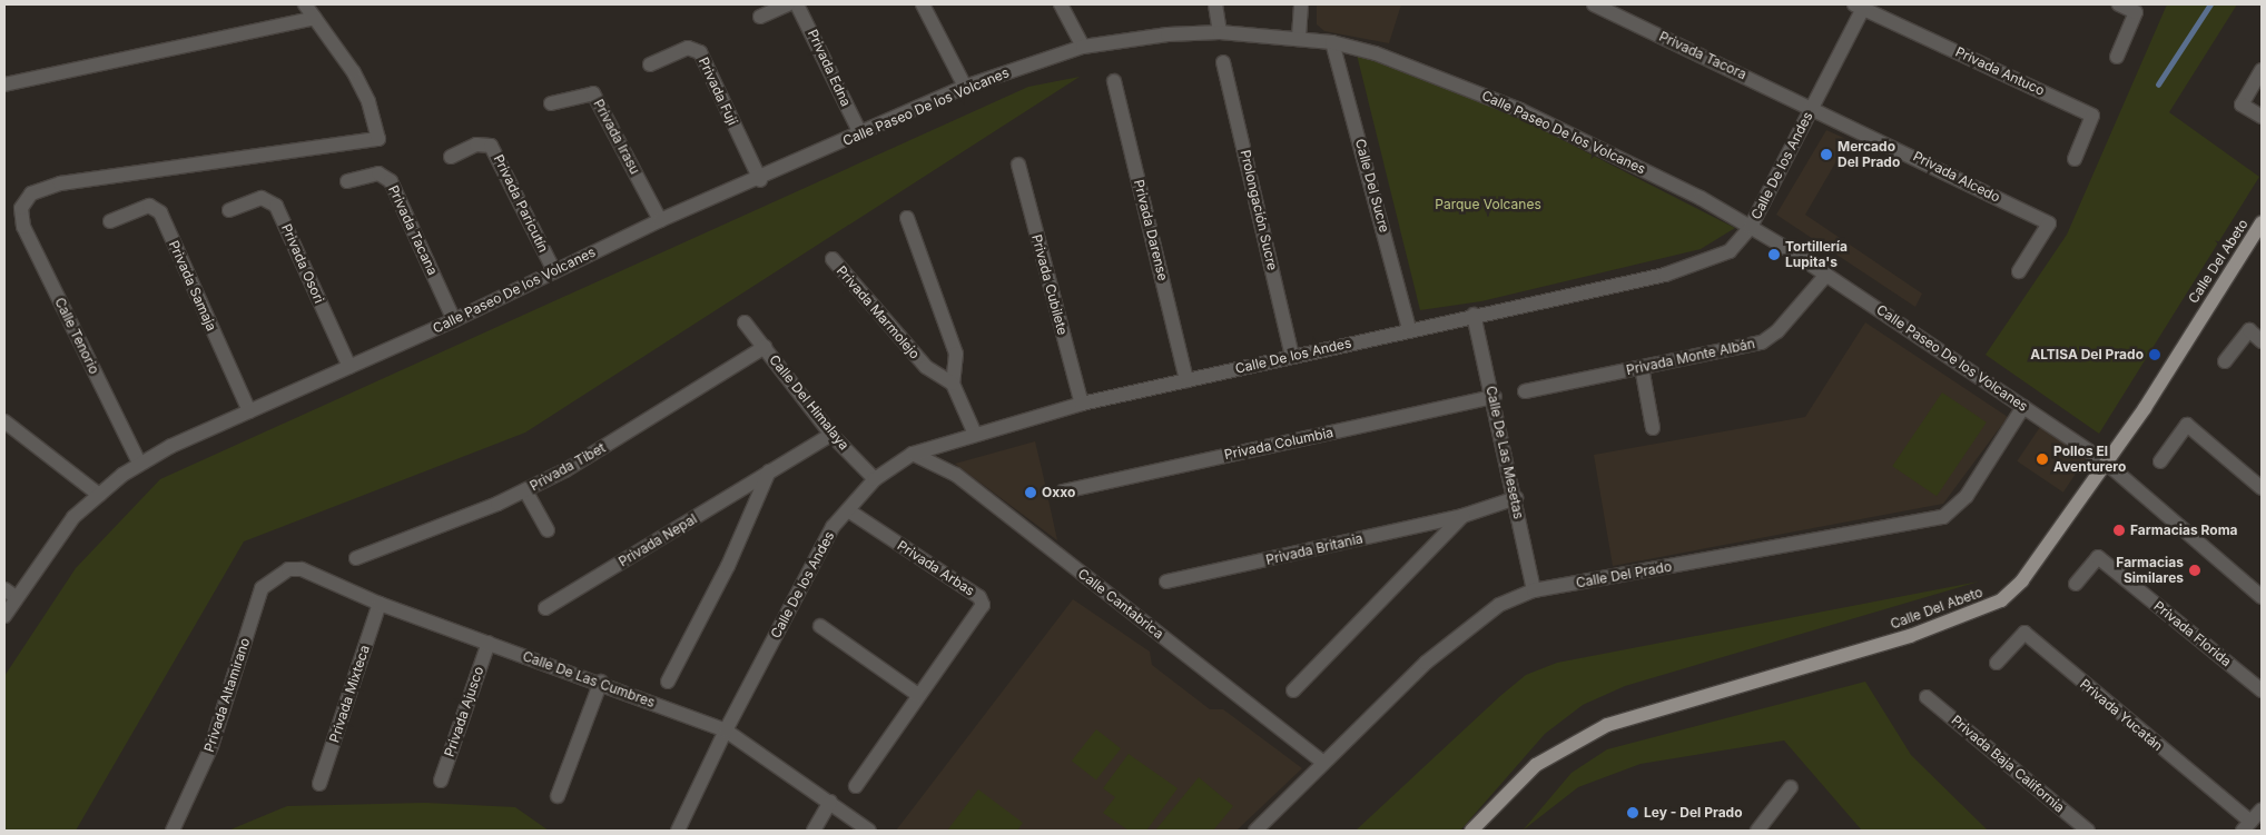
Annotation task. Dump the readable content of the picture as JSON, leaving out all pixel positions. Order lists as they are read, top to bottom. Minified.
{"streets":{"main road":["Calle Del Abeto"],"street":["Privada Tacora","Privada Edna","Privada Antuco","Privada Fuji","Calle Paseo De los Volcanes","Privada Irasu","Calle De los Andes","Privada Alcedo","Calle Del Sucre","Privada Paricutín","Prolongación Sucre","Privada Tacana","Privada Darense","Privada Osori","Privada Cubilete","Privada Samaja","Privada Marmolejo","Calle Tenorio","Privada Monte Albán","Calle Del Himalaya","Privada Columbia","Calle De Las Mesetas","Privada Tibet","Privada Nepal","Privada Britania","Privada Arbas","Calle Del Prado","Calle Cantabrica","Privada Florida","Calle De Las Cumbres","Privada Mixteca","Privada Altamirano","Privada Ajusco","Privada Yucatán","Privada Baja California"]},"crossings":[["Privada Tacora","Calle De los Andes"],["Privada Tacora","Privada Alcedo"],["Privada Edna","Calle Paseo De los Volcanes"],["Privada Antuco","Calle De los Andes"],["Privada Fuji","Calle Paseo De los Volcanes"],["Calle Paseo De los Volcanes","Privada Irasu"],["Calle Paseo De los Volcanes","Calle De los Andes"],["Calle Paseo De los Volcanes","Calle Del Sucre"],["Calle Paseo De los Volcanes","Privada Paricutín"],["Calle Paseo De los Volcanes","Privada Tacana"],["Calle Paseo De los Volcanes","Calle Del Abeto"],["Calle Paseo De los Volcanes","Privada Osori"],["Calle Paseo De los Volcanes","Privada Samaja"],["Calle Paseo De los Volcanes","Calle Tenorio"],["Calle Paseo De los Volcanes","Privada Monte Albán"],["Calle Paseo De los Volcanes","Calle Del Prado"],["Calle De los Andes","Privada Alcedo"],["Calle De los Andes","Calle Del Sucre"],["Calle De los Andes","Prolongación Sucre"],["Calle De los Andes","Privada Darense"],["Calle De los Andes","Privada Cubilete"],["Calle De los Andes","Calle Del Himalaya"],["Calle De los Andes","Calle De Las Mesetas"],["Calle De los Andes","Privada Arbas"],["Calle De los Andes","Calle Cantabrica"],["Calle De los Andes","Calle De Las Cumbres"],["Calle Del Himalaya","Privada Tibet"],["Calle Del Himalaya","Privada Nepal"],["Privada Columbia","Calle De Las Mesetas"],["Calle De Las Mesetas","Privada Britania"],["Calle De Las Mesetas","Calle Del Prado"],["Calle Del Prado","Calle Cantabrica"],["Calle De Las Cumbres","Privada Mixteca"],["Calle De Las Cumbres","Privada Altamirano"],["Calle De Las Cumbres","Privada Ajusco"]],"parks":["Parque Volcanes"],"places":["Mercado Del Prado","Tortillería Lupita's","ALTISA Del Prado","Pollos El Aventurero","Oxxo","Farmacias Roma","Farmacias Similares","Ley - Del Prado"]}
